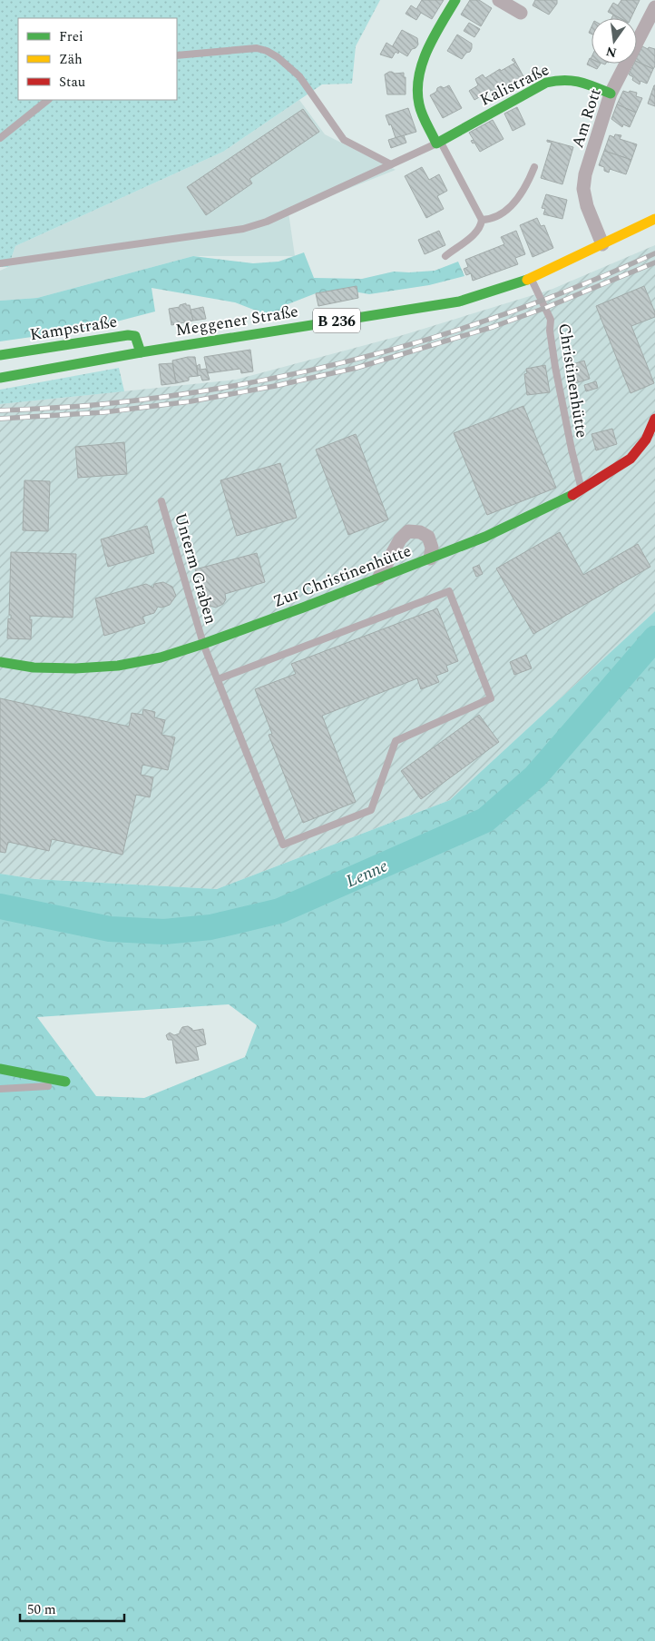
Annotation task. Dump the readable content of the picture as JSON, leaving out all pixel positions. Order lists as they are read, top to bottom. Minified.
{"streets":{"street":["Kalistraße","Am Rott","Meggener Straße","B 236","Kampstraße","Zur Christinenhütte"],"lane":["Christinenhütte","Unterm Graben"]},"crossings":[["Kalistraße","Am Rott"],["Am Rott","B 236"],["Meggener Straße","B 236"],["Meggener Straße","Kampstraße"],["Meggener Straße","Christinenhütte"],["B 236","Christinenhütte"],["Christinenhütte","Zur Christinenhütte"],["Unterm Graben","Zur Christinenhütte"]],"water":["Lenne"],"legend":["Frei","Zäh","Stau"],"scale_bar":"50 m","north":"bottom"}
